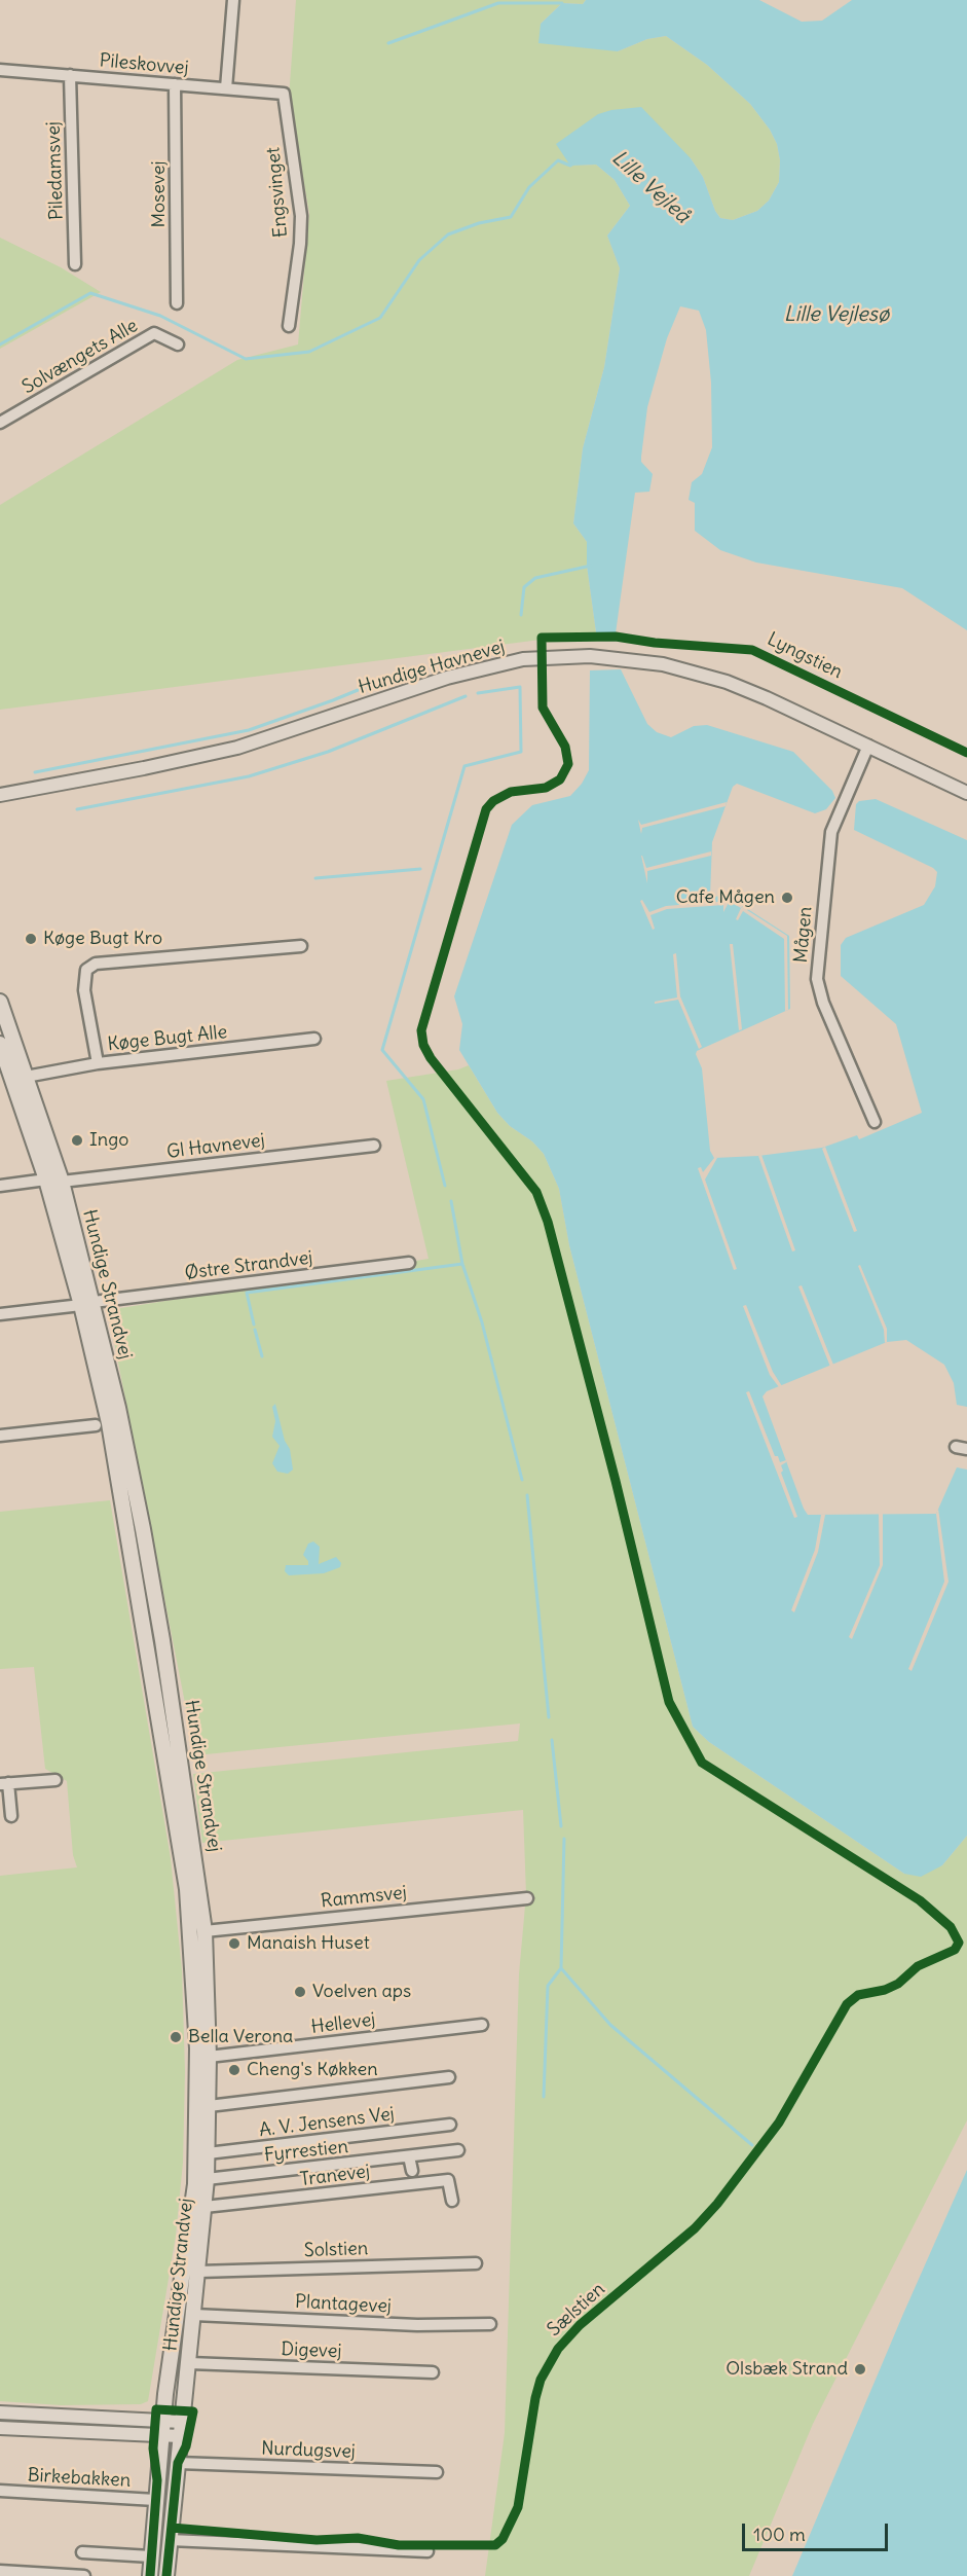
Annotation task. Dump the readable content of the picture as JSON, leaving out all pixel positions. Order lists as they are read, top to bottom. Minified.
{"streets":{"main road":["Hundige Strandvej"],"street":["Pileskovvej","Piledamsvej","Engsvinget","Mosevej","Solvængets Alle","Hundige Havnevej","Mågen","Køge Bugt Alle","Gl Havnevej","Østre Strandvej","Rammsvej","Hellevej","A. V. Jensens Vej","Fyrrestien","Tranevej","Solstien","Plantagevej","Digevej","Nurdugsvej","Birkebakken"],"cycle path":["Lyngstien"]},"crossings":[["Pileskovvej","Piledamsvej"],["Pileskovvej","Engsvinget"],["Pileskovvej","Mosevej"],["Hundige Havnevej","Mågen"],["Køge Bugt Alle","Hundige Strandvej"],["Gl Havnevej","Hundige Strandvej"],["Østre Strandvej","Hundige Strandvej"],["Hundige Strandvej","Rammsvej"],["Hundige Strandvej","Hellevej"],["Hundige Strandvej","A. V. Jensens Vej"],["Hundige Strandvej","Fyrrestien"],["Hundige Strandvej","Tranevej"],["Hundige Strandvej","Solstien"],["Hundige Strandvej","Plantagevej"],["Hundige Strandvej","Digevej"],["Hundige Strandvej","Nurdugsvej"],["Hundige Strandvej","Birkebakken"]],"water":["Lille Vejleå","Lille Vejlesø"],"places":["Cafe Mågen","Køge Bugt Kro","Ingo","Manaish Huset","Voelven aps","Bella Verona","Cheng's Køkken","Olsbæk Strand"],"scale_bar":"100 m"}
